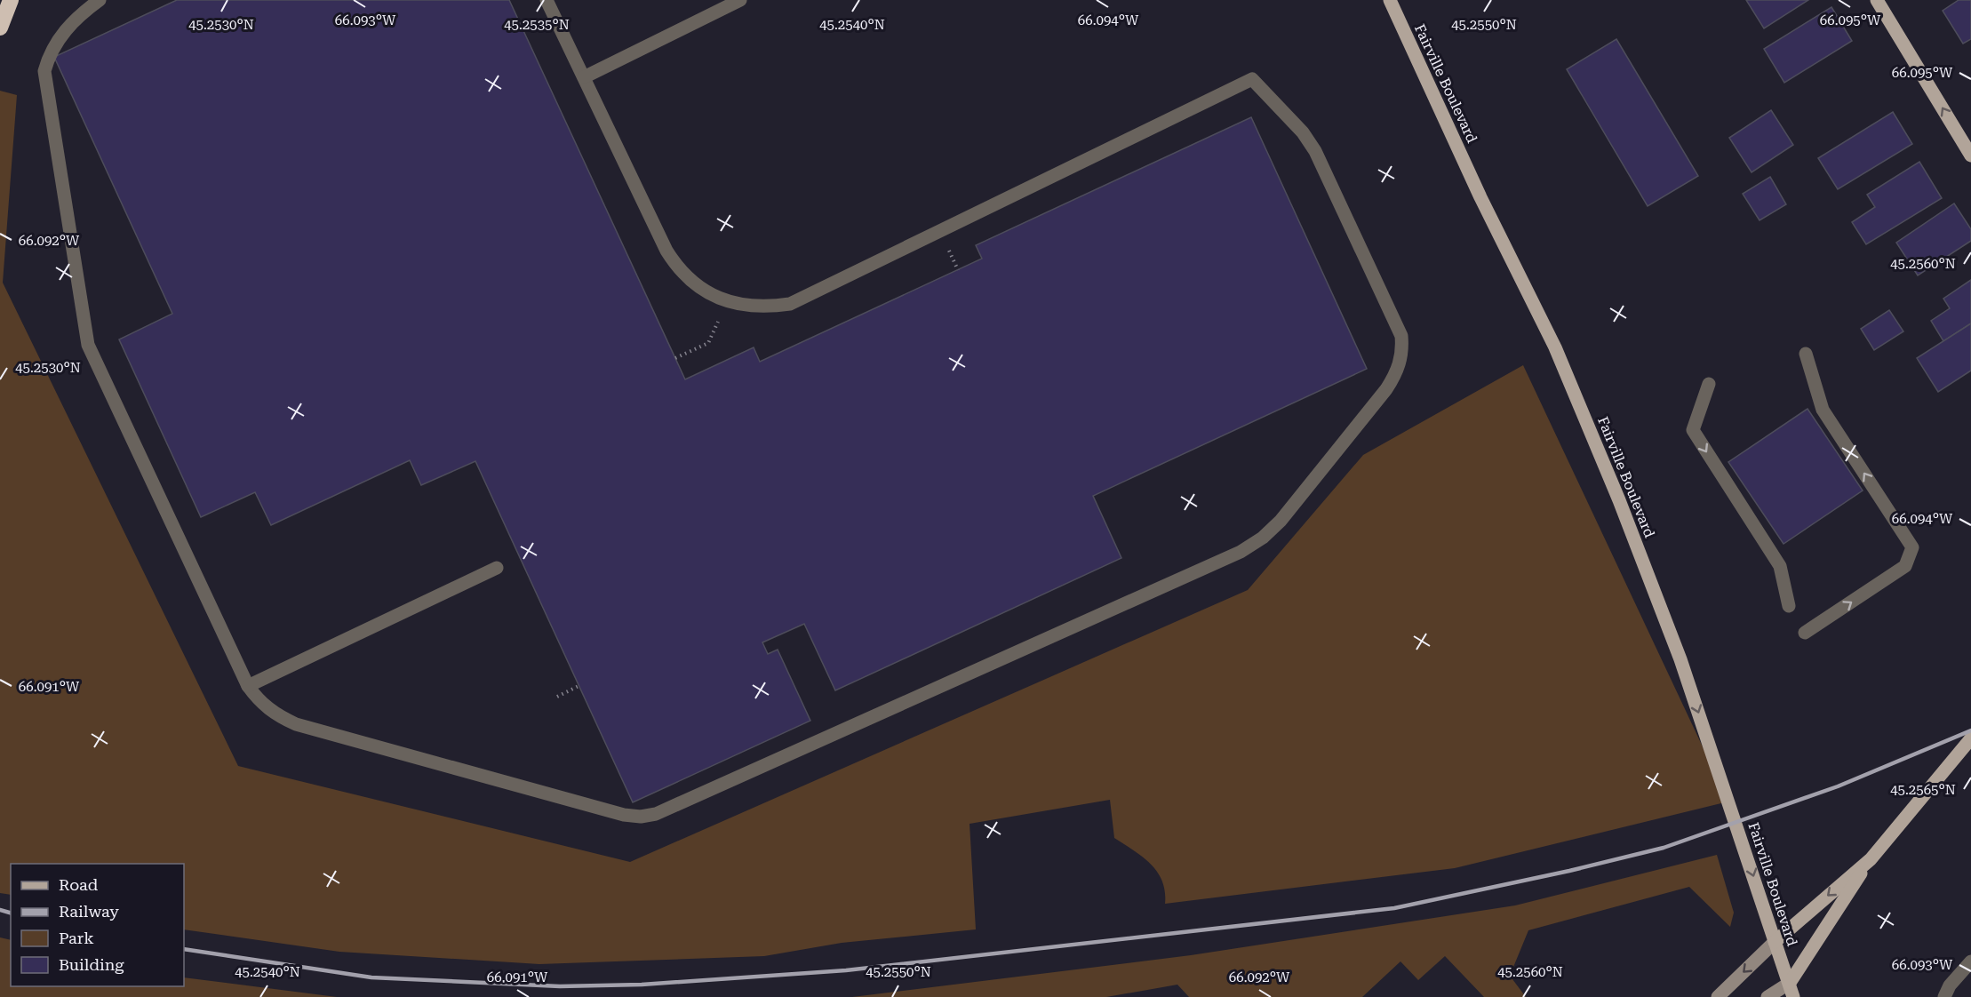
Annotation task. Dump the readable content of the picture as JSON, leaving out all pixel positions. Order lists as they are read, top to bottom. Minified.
{"streets":{"main road":["Fairville Boulevard"]},"one_way":["Fairville Boulevard"],"legend":["Road","Railway","Park","Building"],"coordinates":["66.095°W","66.093°W","66.094°W","45.2540°N","45.2550°N","45.2530°N","45.2535°N","66.092°W","45.2560°N","66.091°W","45.2565°N"]}
